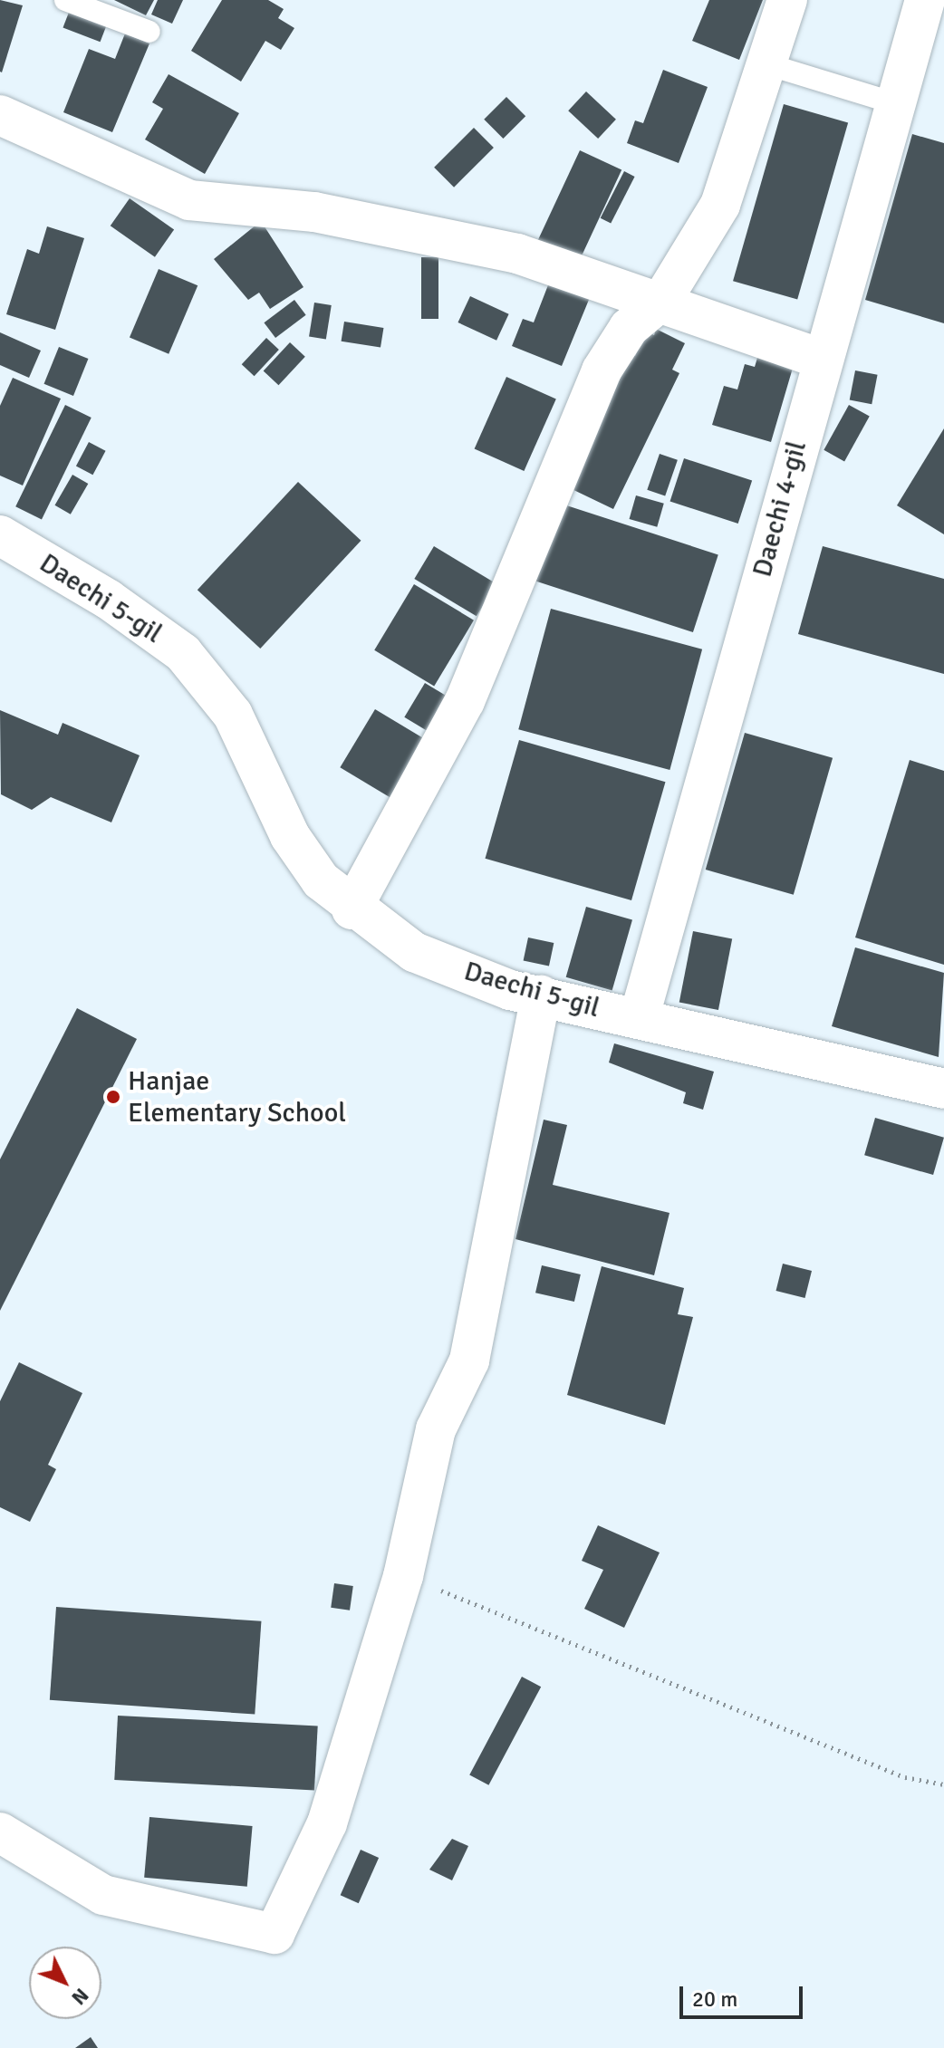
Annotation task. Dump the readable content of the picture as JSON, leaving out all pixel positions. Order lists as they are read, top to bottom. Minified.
{"streets":{"street":["Daechi 4-gil","Daechi 5-gil"]},"crossings":[["Daechi 4-gil","Daechi 5-gil"]],"places":["Hanjae Elementary School"],"scale_bar":"20 m","north":"bottom right"}
